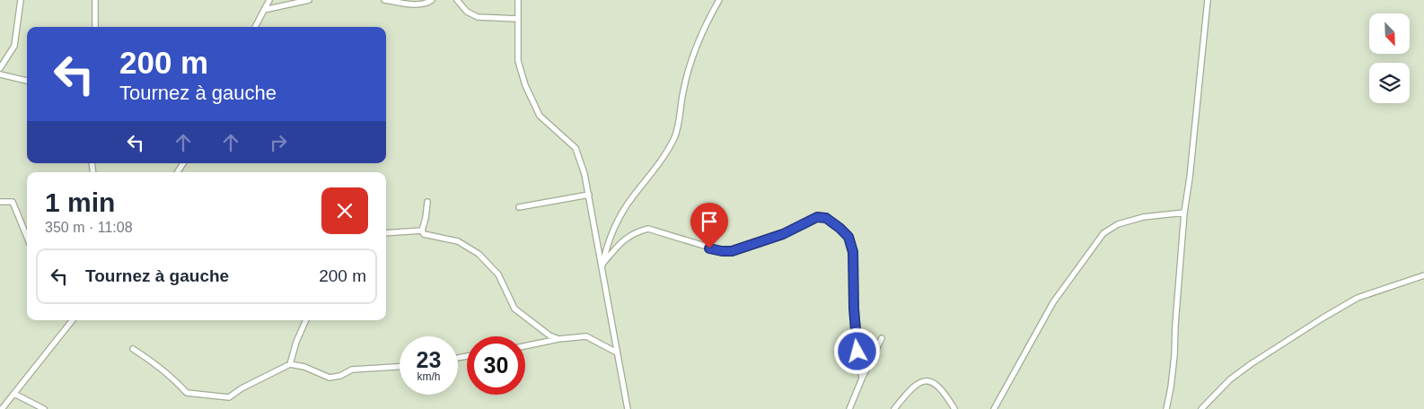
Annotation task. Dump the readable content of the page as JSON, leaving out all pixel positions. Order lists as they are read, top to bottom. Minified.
{"north":"bottom right","page":{"turn":["200 m","Tournez à gauche"],"heading":["1 min","350 m · 11:08"],"list":[{"name":"Tournez à gauche","value":"200 m"}],"speed":"23 km/h","limit":"30"}}
